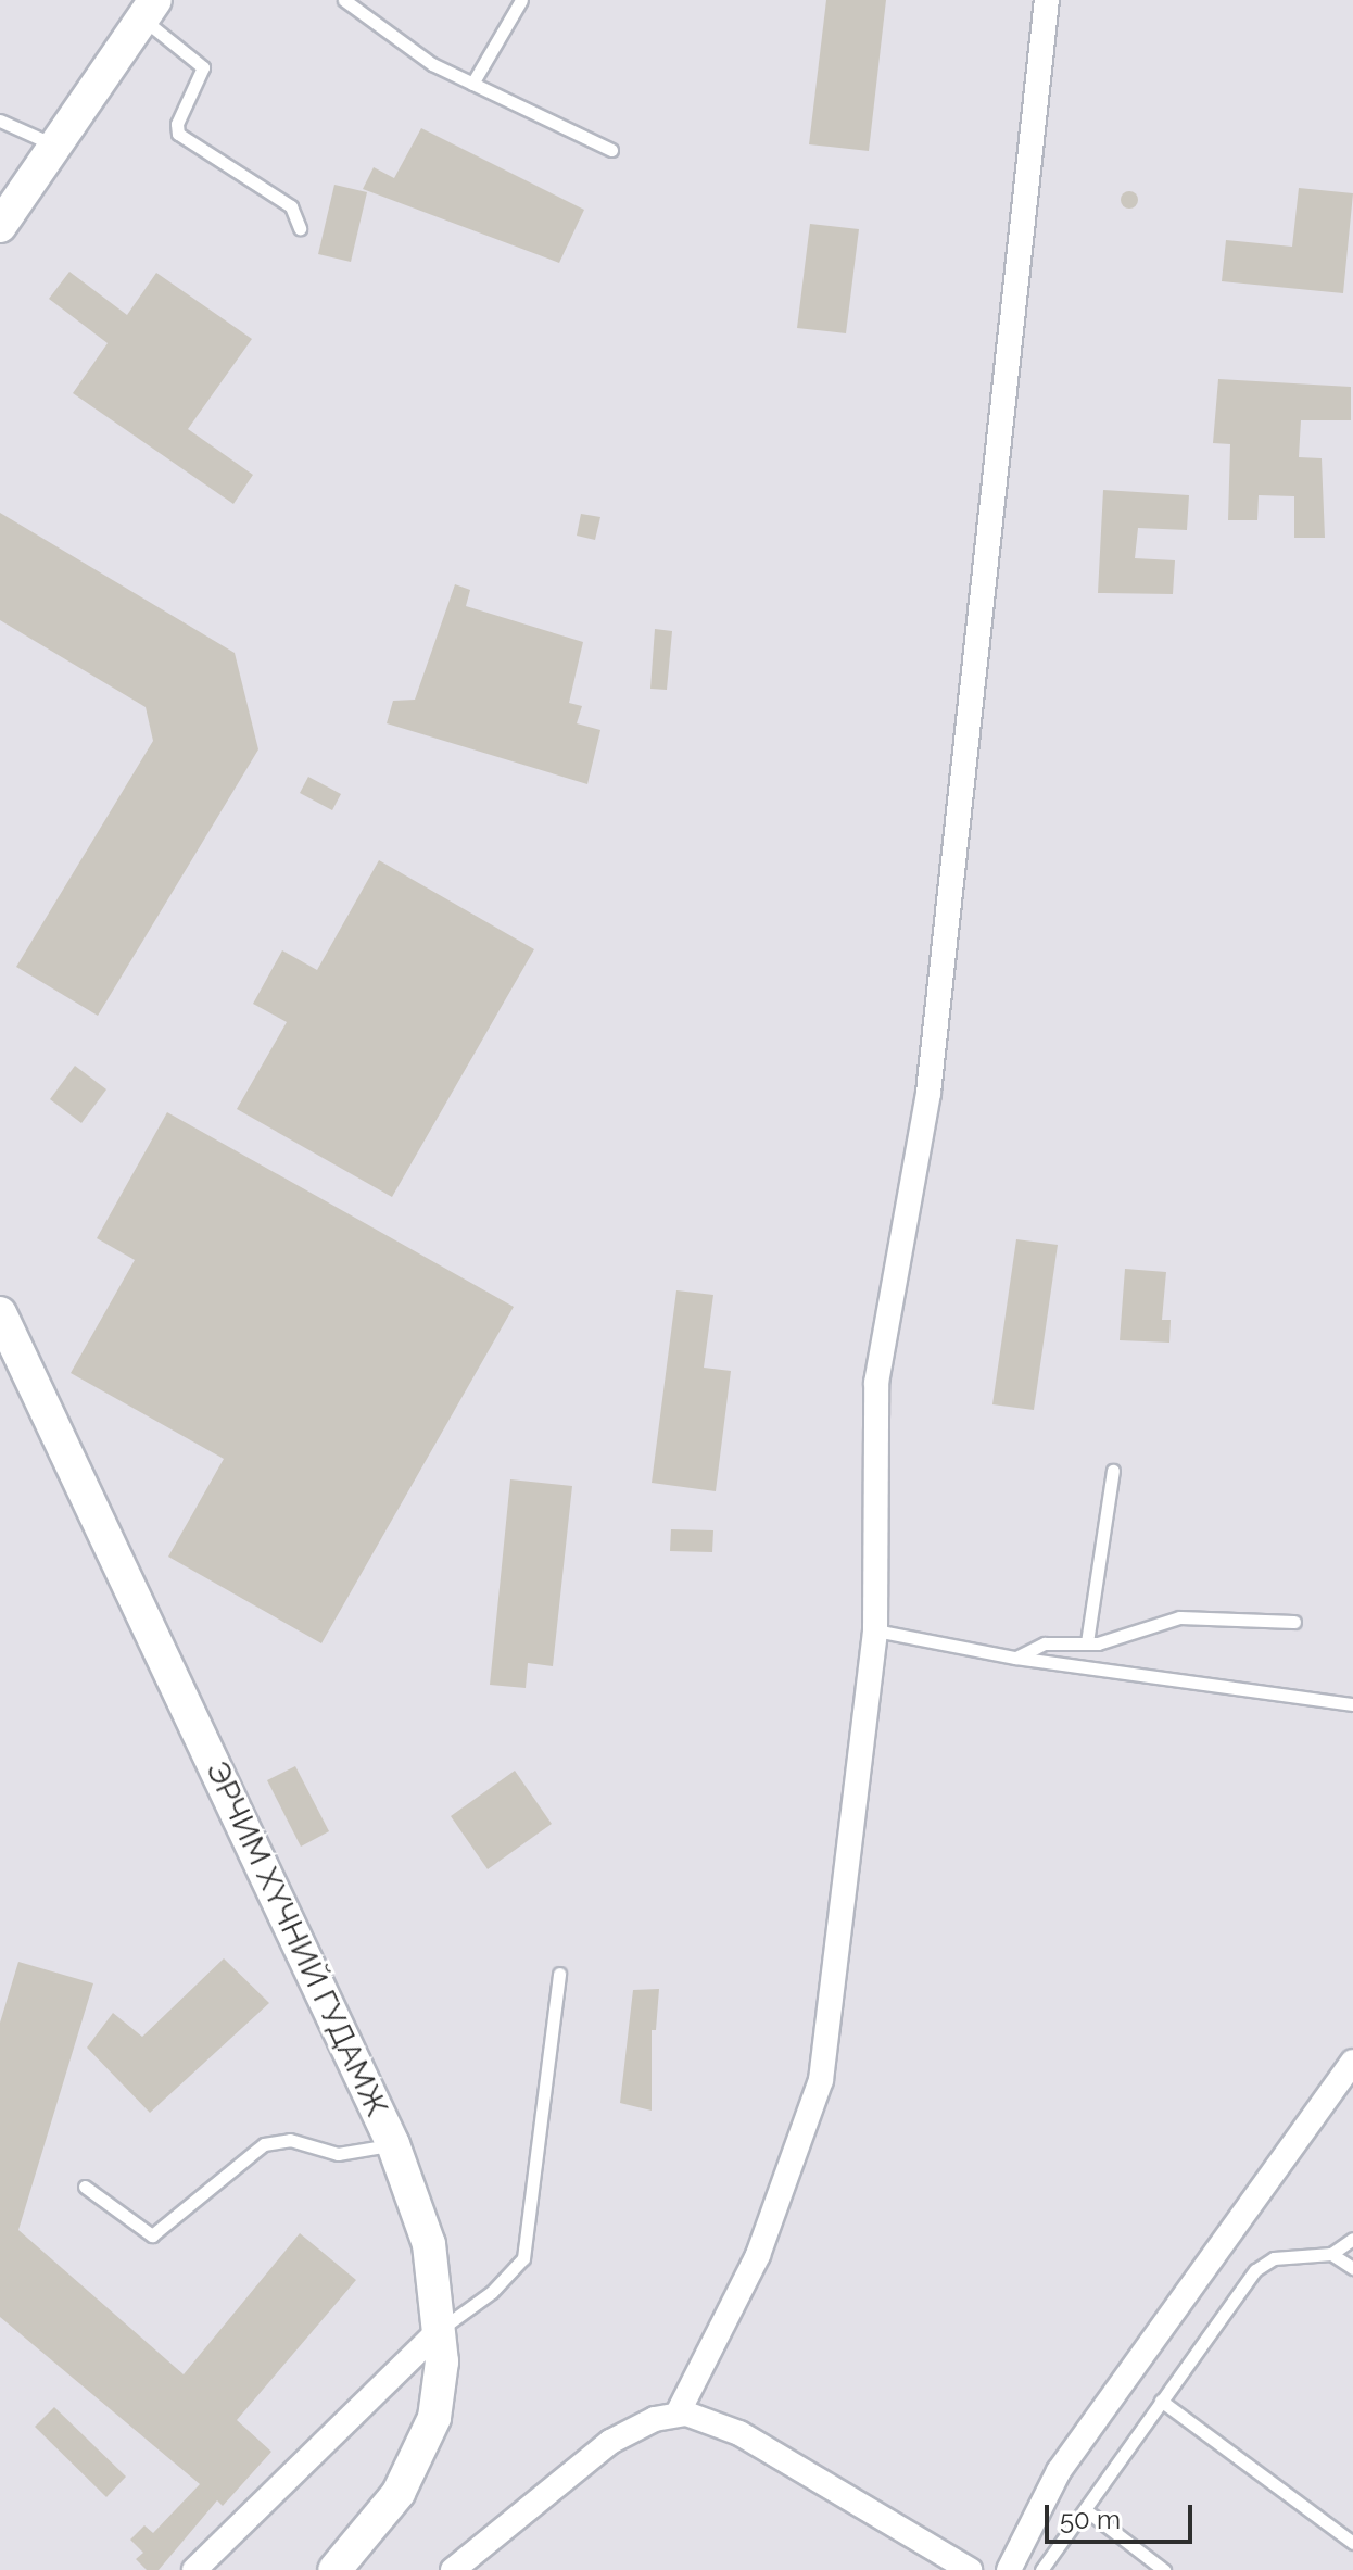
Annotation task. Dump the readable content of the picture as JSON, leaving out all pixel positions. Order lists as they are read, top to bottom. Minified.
{"streets":{"main road":["ЭРЧИМ ХҮЧНИЙ ГУДАМЖ"]},"scale_bar":"50 m"}
